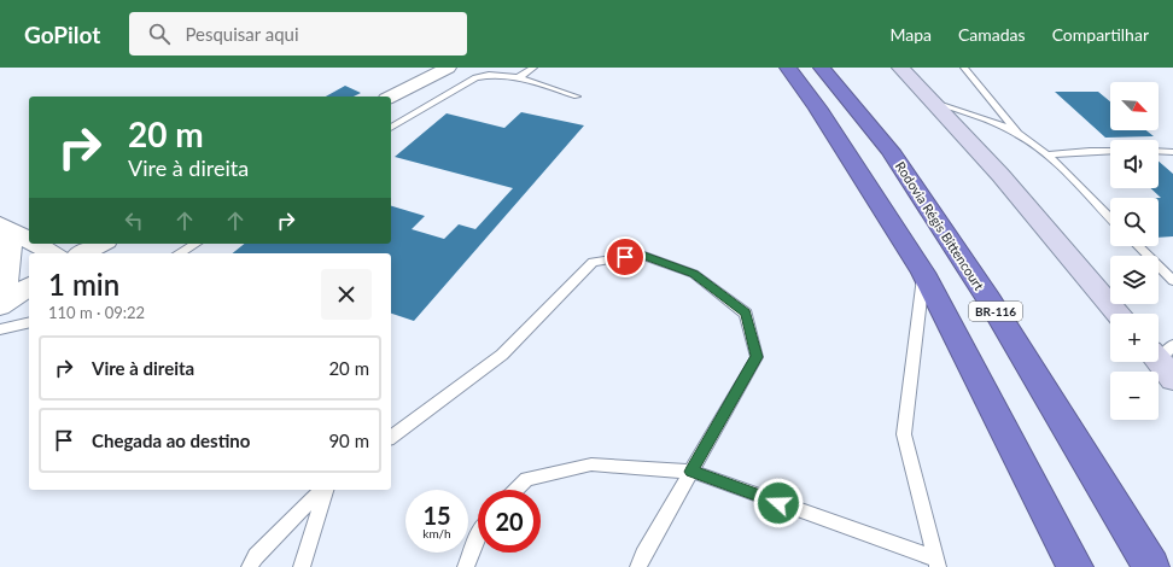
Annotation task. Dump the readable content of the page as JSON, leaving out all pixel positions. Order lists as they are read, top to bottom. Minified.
{"streets":{"highway":["Rodovia Régis Bittencourt","BR-116"]},"north":"bottom right","page":{"header":"GoPilot","search":"Pesquisar aqui","nav":["Mapa","Camadas","Compartilhar"],"map_buttons":["+","−"],"turn":["20 m","Vire à direita"],"heading":["1 min","110 m · 09:22"],"list":[{"name":"Vire à direita","value":"20 m"},{"name":"Chegada ao destino","value":"90 m"}],"speed":"15 km/h","limit":"20"}}
